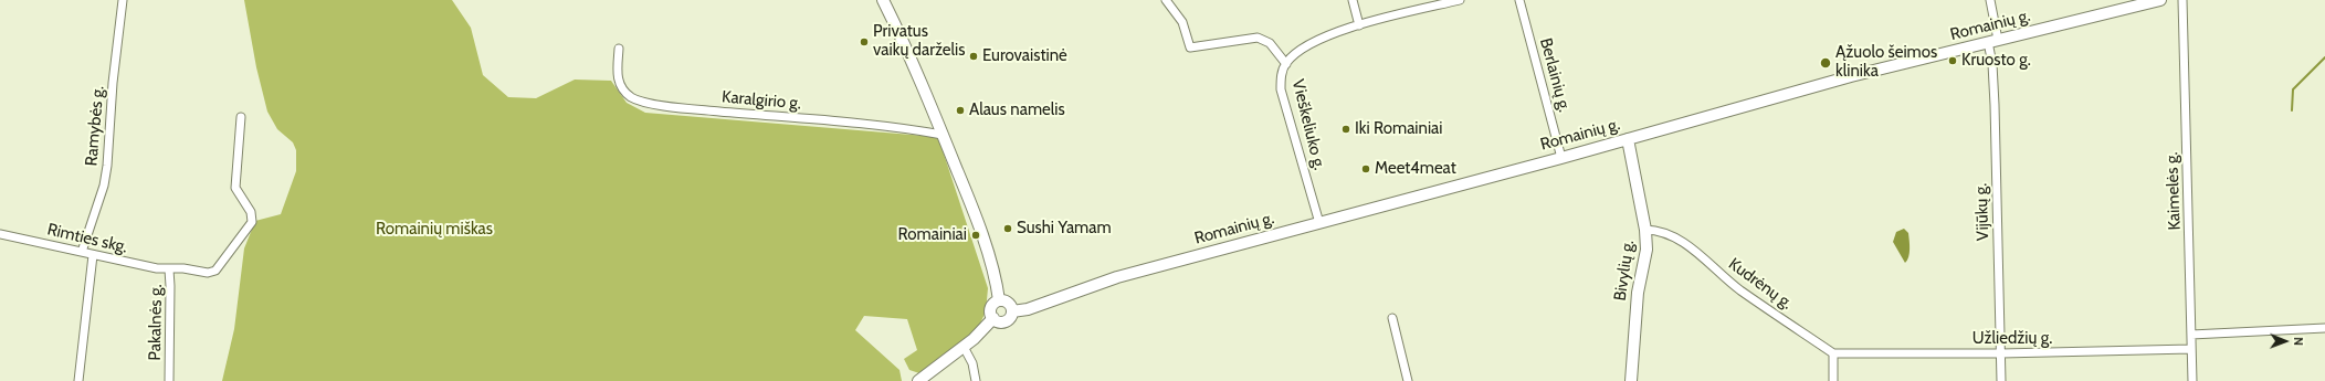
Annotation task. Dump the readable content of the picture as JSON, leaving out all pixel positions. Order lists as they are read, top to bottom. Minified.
{"streets":{"main road":["Romainių g.","Bivylių g."],"street":["Berlainių g.","Karalgirio g.","Vieškeliuko g.","Ramybės g.","Kaimelės g.","Vijūkų g.","Rimties skg.","Kudrėnų g.","Pakalnės g.","Užliedžių g."]},"crossings":[["Romainių g.","Berlainių g."],["Romainių g.","Vieškeliuko g."],["Romainių g.","Vijūkų g."],["Romainių g.","Bivylių g."],["Ramybės g.","Rimties skg."],["Kaimelės g.","Užliedžių g."],["Vijūkų g.","Užliedžių g."],["Rimties skg.","Pakalnės g."],["Bivylių g.","Kudrėnų g."],["Kudrėnų g.","Užliedžių g."]],"parks":["Romainių miškas"],"places":["Privatus vaikų darželis","Eurovaistinė","Kruosto g.","Ąžuolo šeimos klinika","Alaus namelis","Iki Romainiai","Meet4meat","Sushi Yamam","Romainiai"],"north":"right"}
